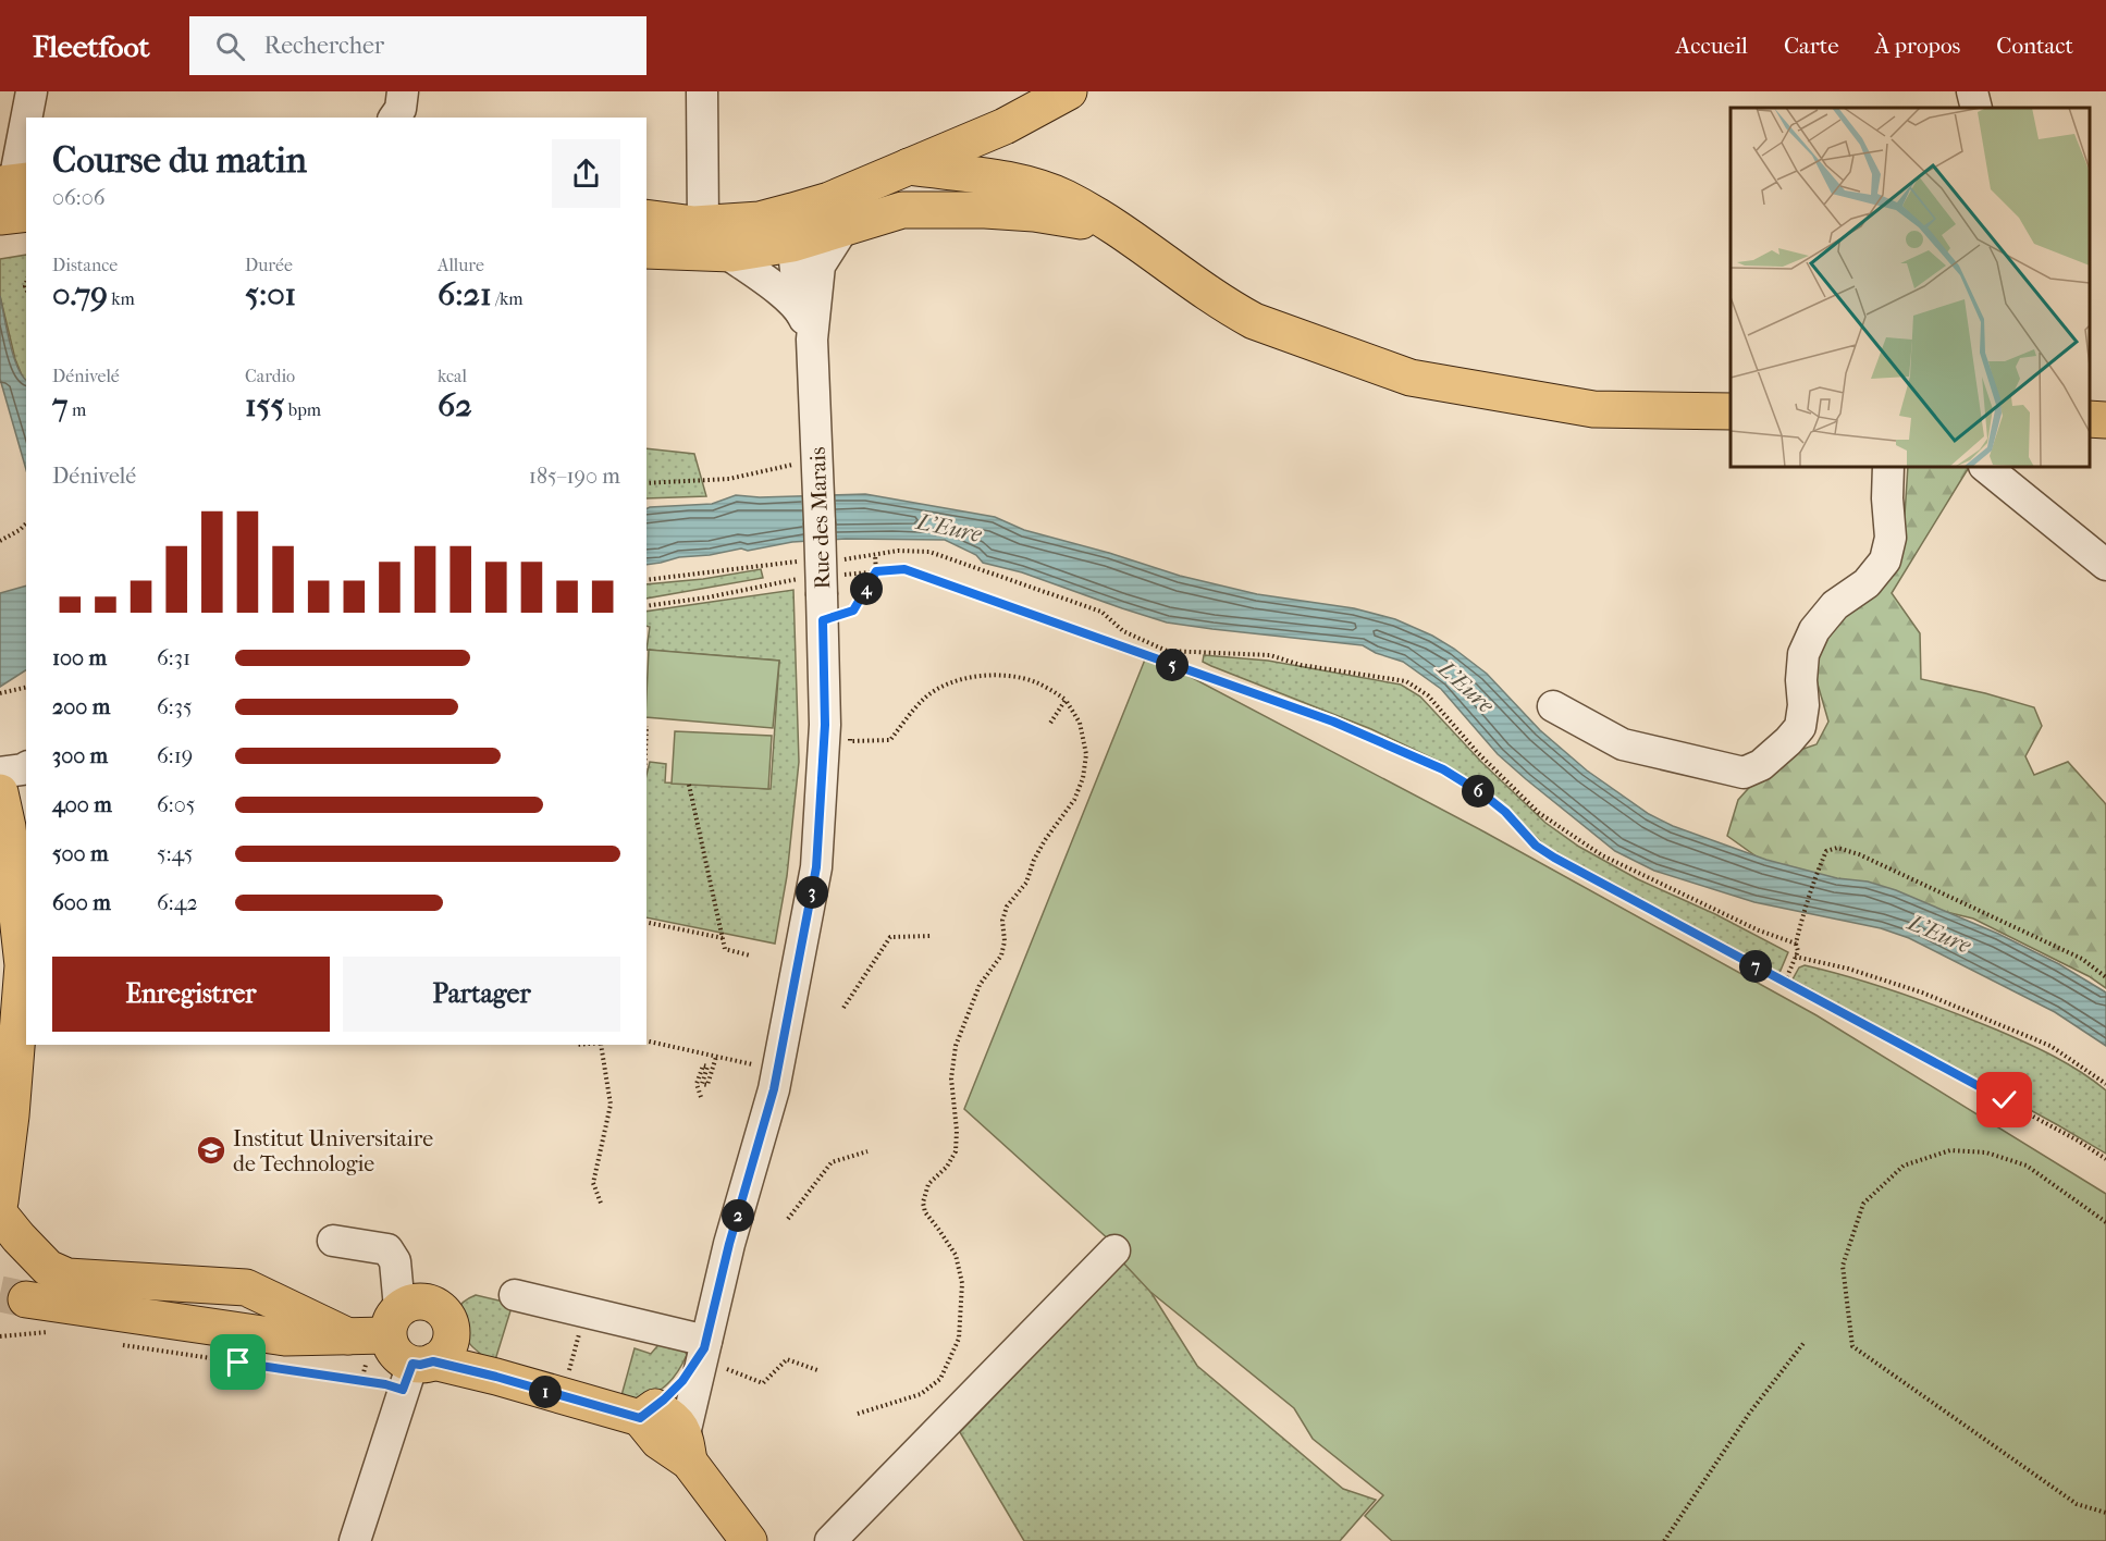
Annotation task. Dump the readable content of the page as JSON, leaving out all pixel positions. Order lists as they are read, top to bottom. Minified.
{"streets":{"street":["Rue des Marais"]},"water":["L'Eure"],"places":{"school or university":["Institut Universitaire de Technologie"]},"page":{"header":"Fleetfoot","search":"Rechercher","nav":["Accueil","Carte","À propos","Contact"],"heading":["Course du matin","06:06"],"stats":[["Distance","0.79 km"],["Durée","5:01"],["Allure","6:21 /km"],["Dénivelé","7 m"],["Cardio","155 bpm"],["kcal","62"]],"chart":["Dénivelé","185–190 m"],"pins":["4","5","6","3","7","2","1"],"list":[{"name":"100 m","note":"6:31"},{"name":"200 m","note":"6:35"},{"name":"300 m","note":"6:19"},{"name":"400 m","note":"6:05"},{"name":"500 m","note":"5:45"},{"name":"600 m","note":"6:42"}],"buttons":["Enregistrer","Partager"]}}
